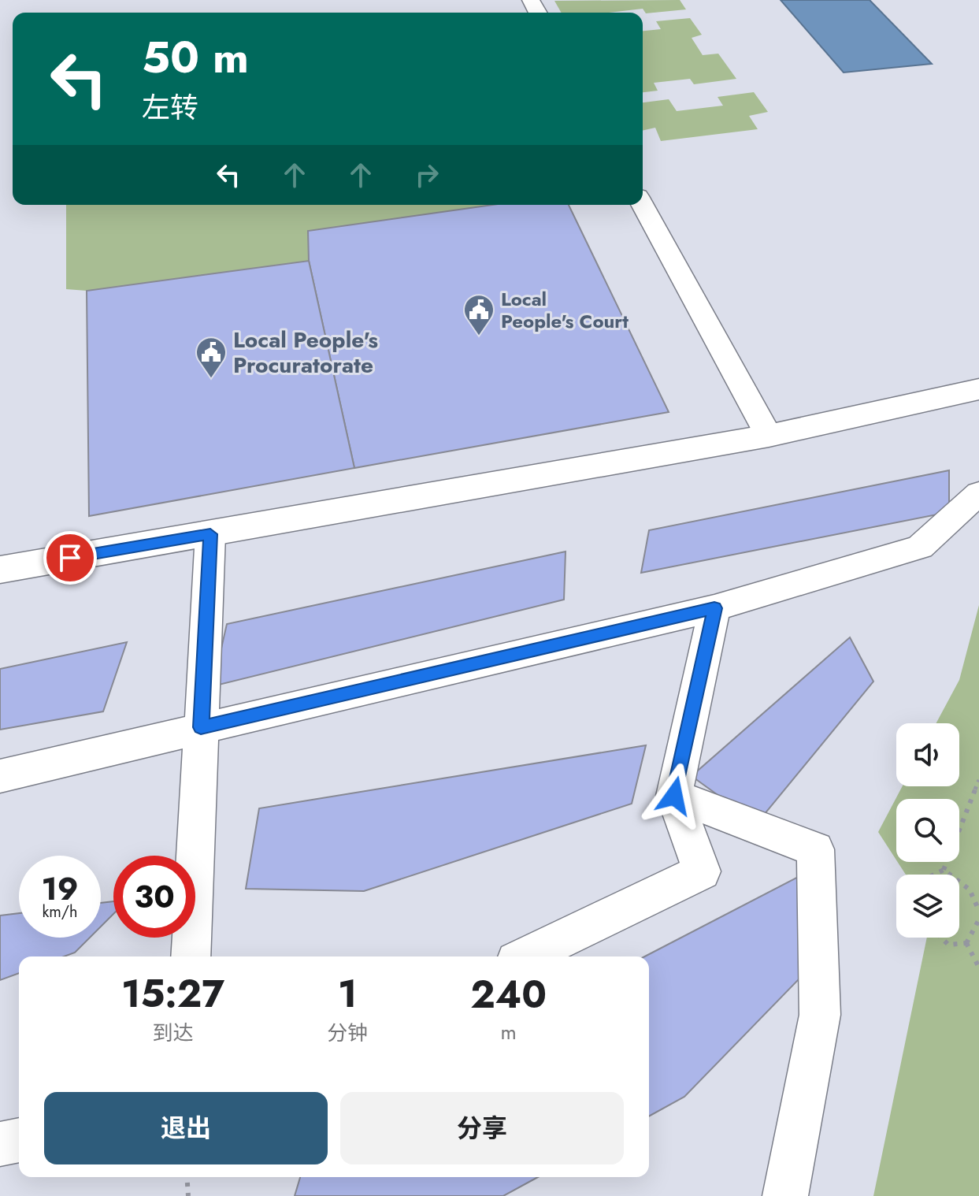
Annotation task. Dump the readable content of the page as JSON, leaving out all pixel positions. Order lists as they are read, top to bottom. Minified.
{"places":{"public building":["Local People's Court","Local People's Procuratorate"]},"page":{"turn":["50 m","左转"],"speed":"19 km/h","limit":"30","eta":["15:27","到达","1","分钟","240","m"],"buttons":["退出","分享"]}}
